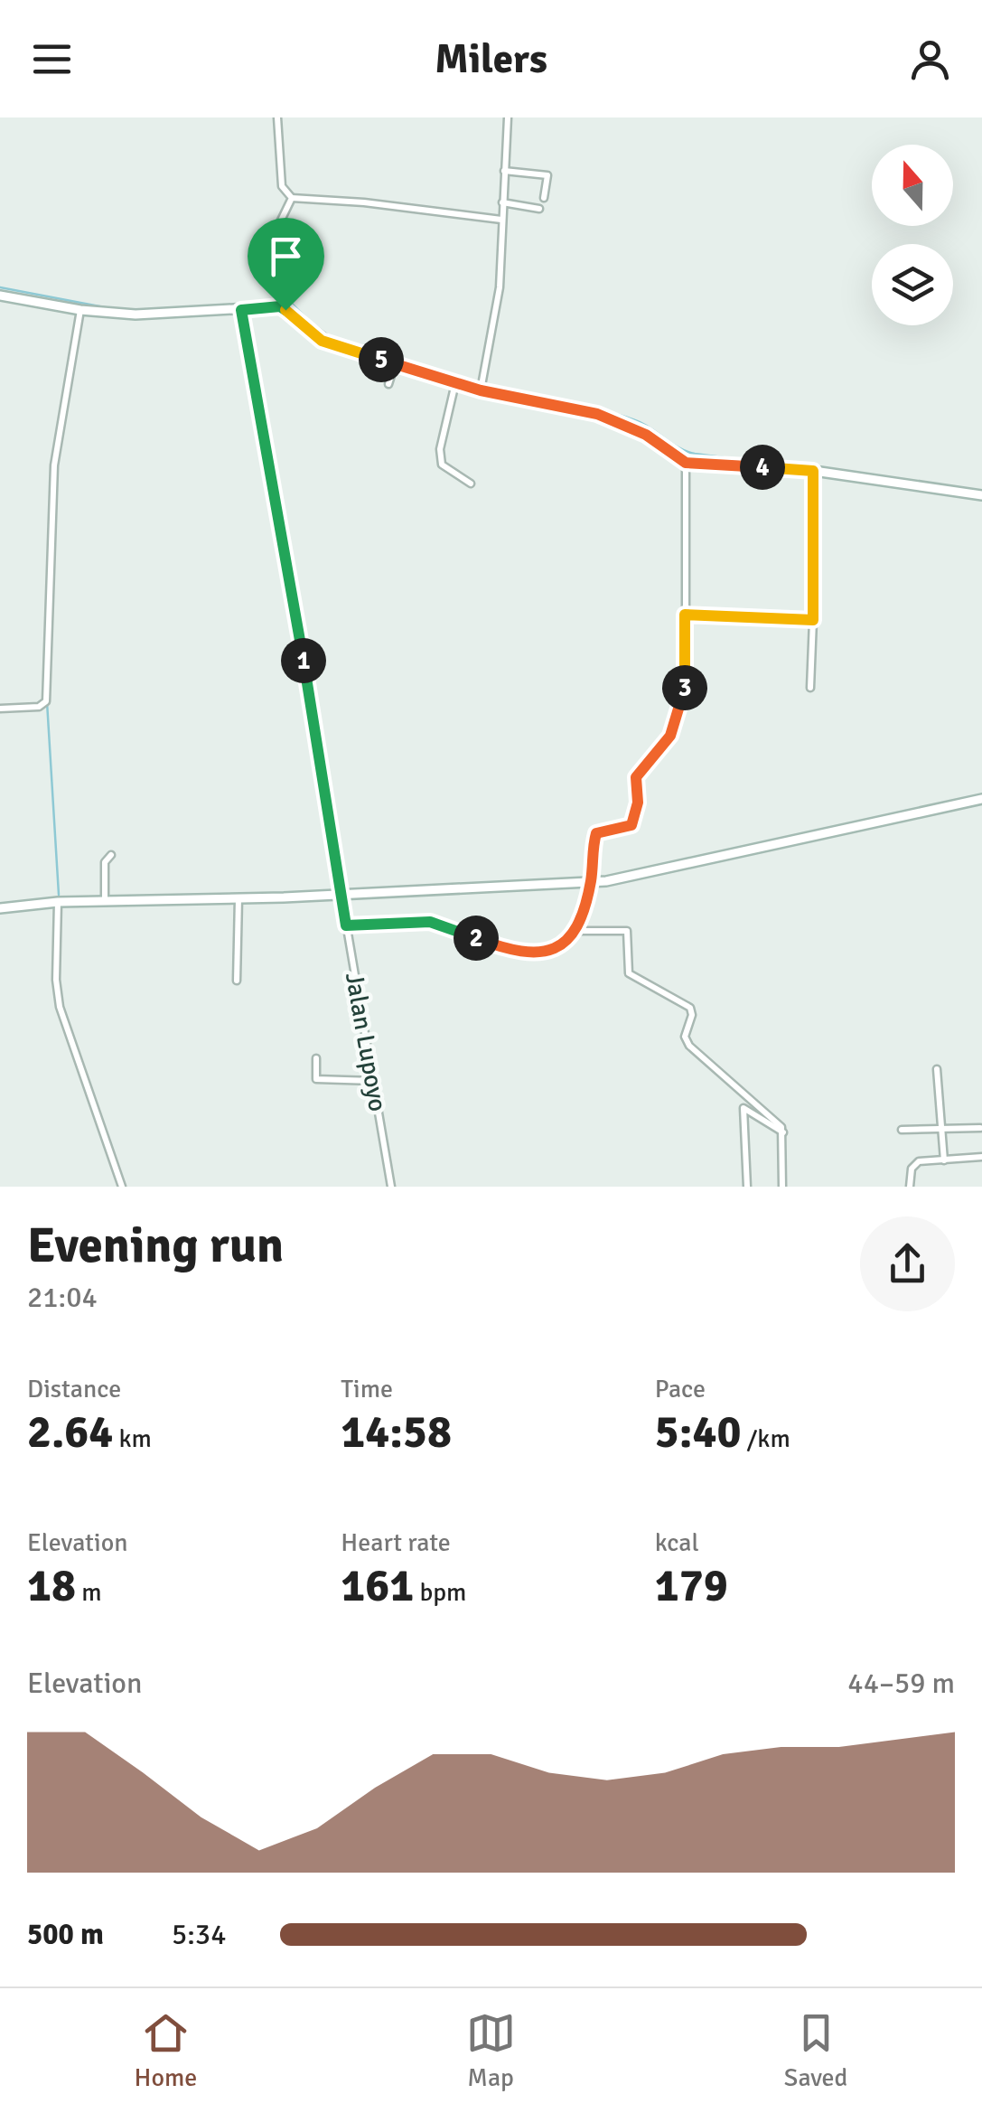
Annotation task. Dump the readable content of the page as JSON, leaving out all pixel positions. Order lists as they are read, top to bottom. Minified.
{"streets":{"street":["Jalan Lupoyo"]},"north":"top","page":{"header":"Milers","pins":["5","4","1","3","2"],"heading":["Evening run","21:04"],"stats":[["Distance","2.64 km"],["Time","14:58"],["Pace","5:40 /km"],["Elevation","18 m"],["Heart rate","161 bpm"],["kcal","179"]],"chart":["Elevation","44–59 m"],"list":[{"name":"500 m","note":"5:34"}],"tabs":["Home","Map","Saved"]}}
